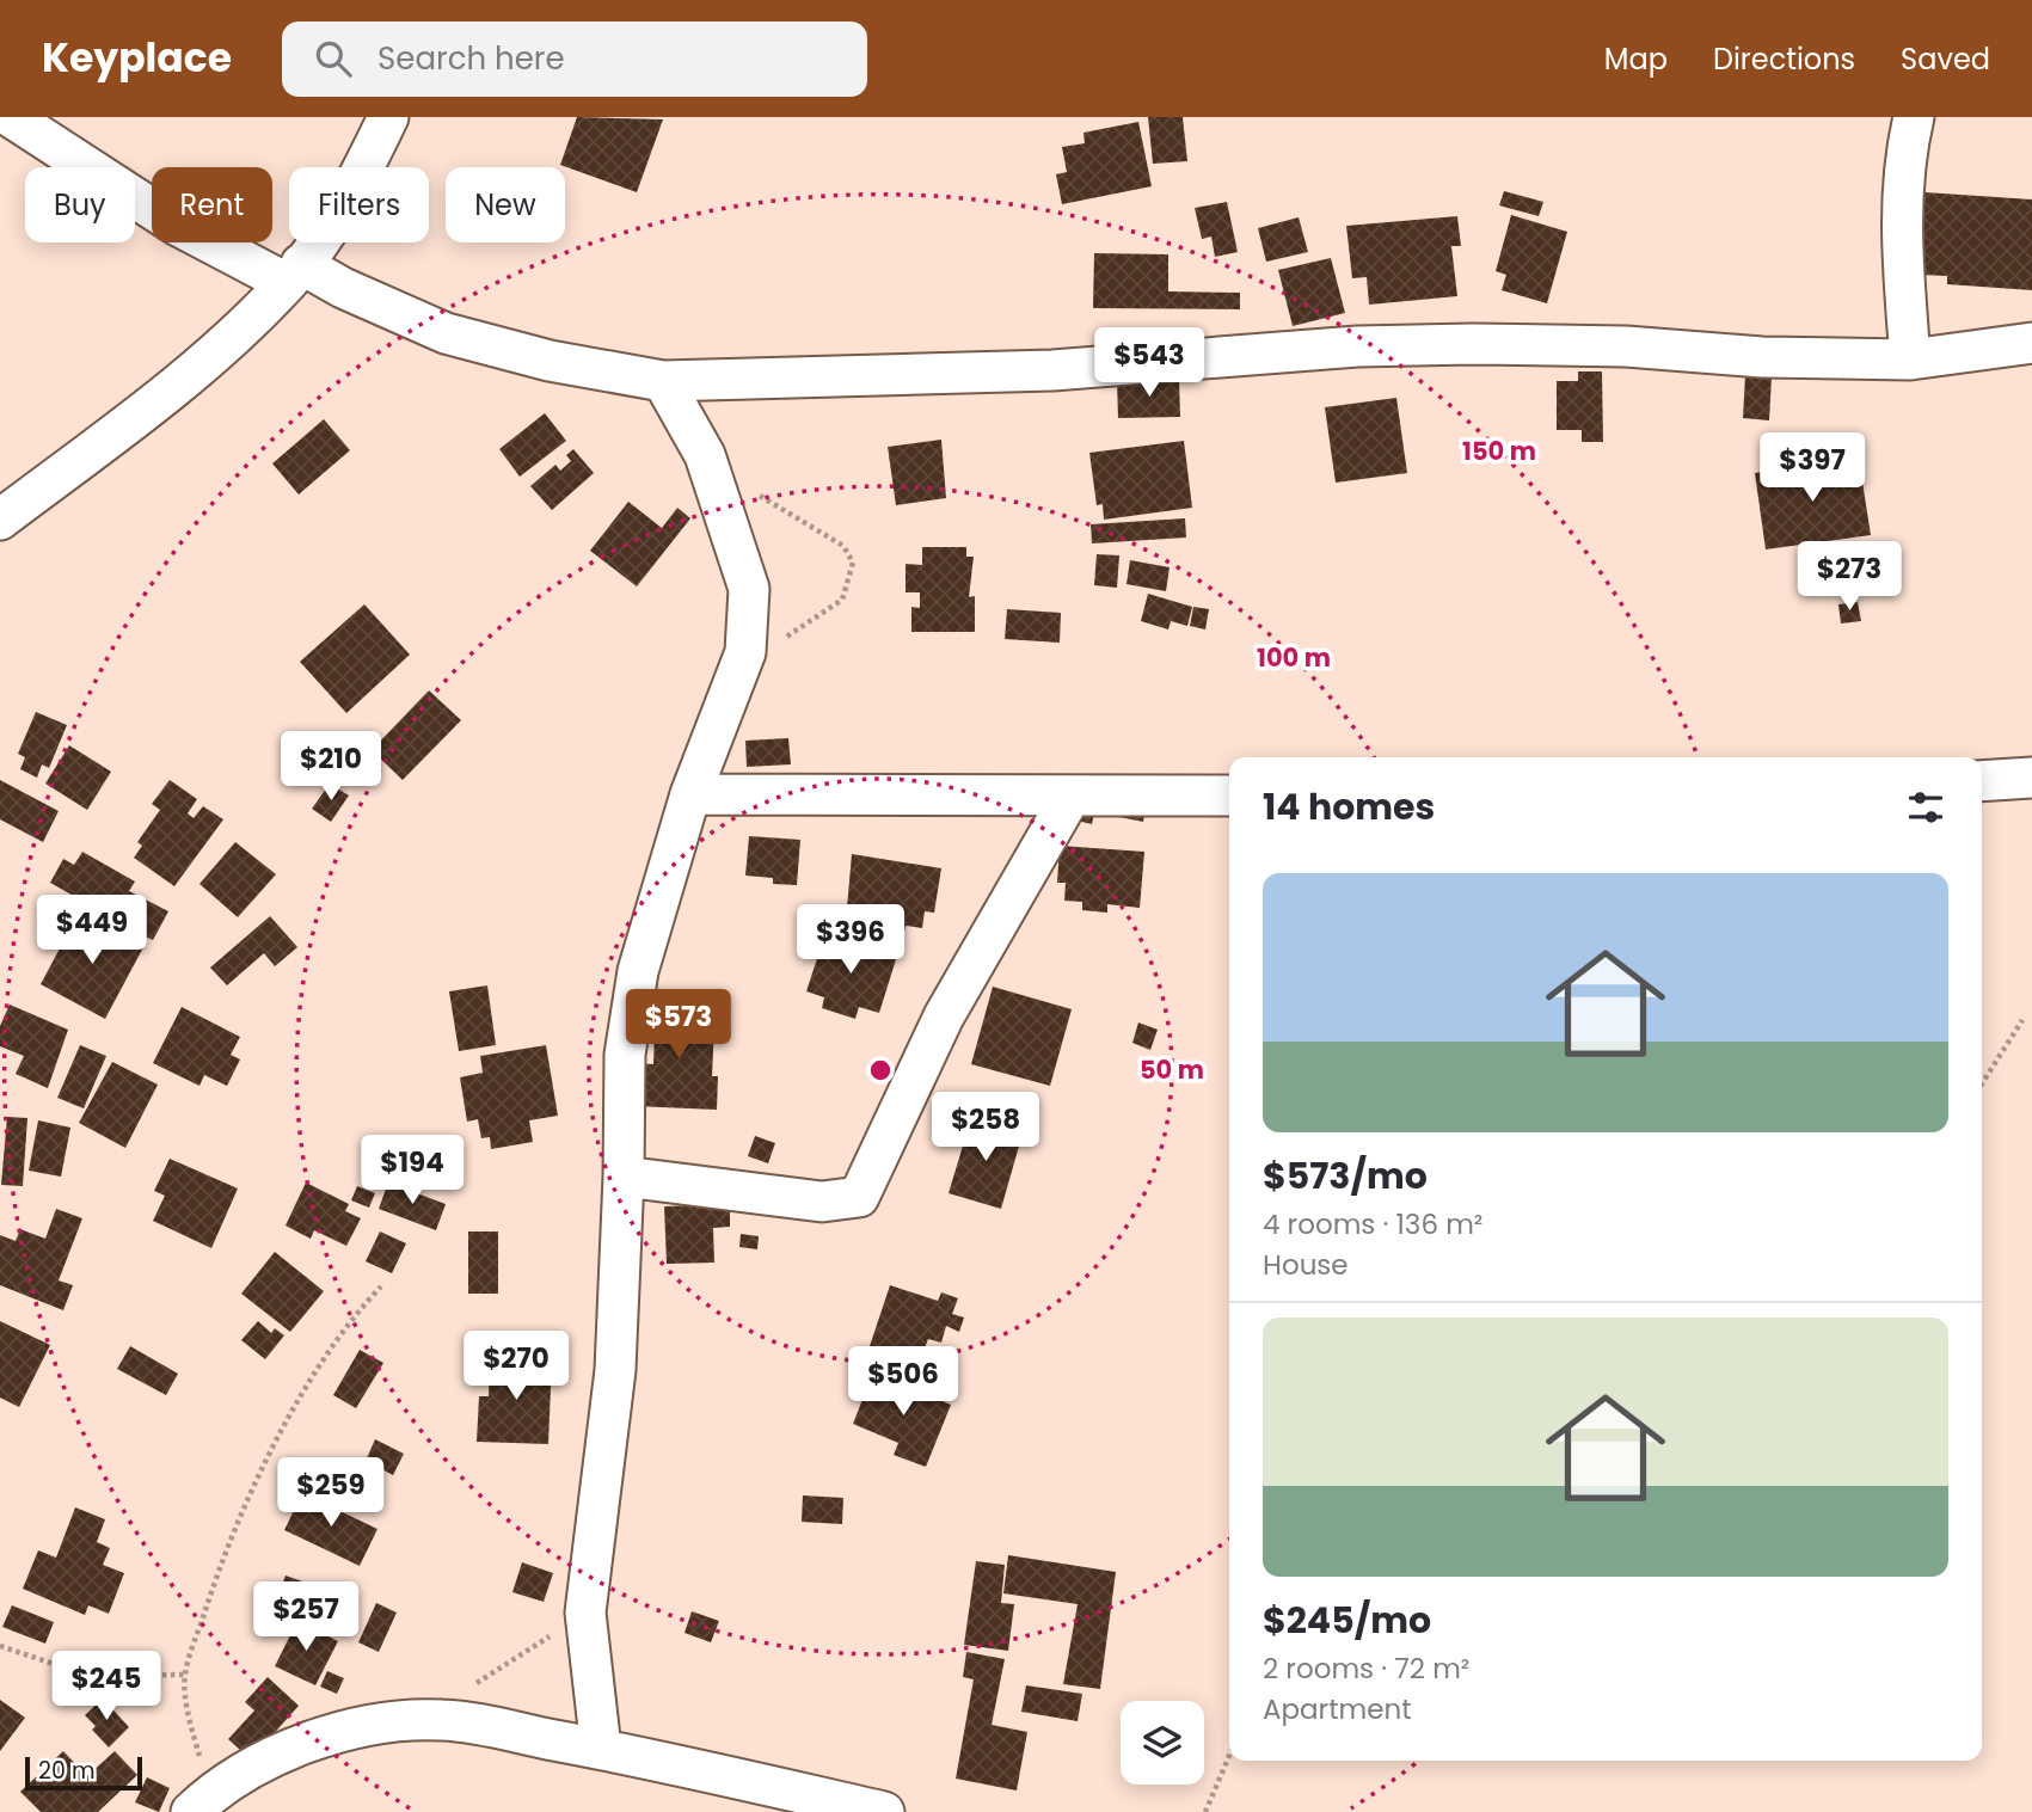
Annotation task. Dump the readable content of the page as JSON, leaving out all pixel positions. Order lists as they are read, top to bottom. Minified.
{"scale_bar":"20 m","page":{"header":"Keyplace","search":"Search here","nav":["Map","Directions","Saved"],"chip":["Buy","Rent","Filters","New"],"price":["$543","$397","$273","$210","$449","$396","$573","$258","$194","$270","$506","$259","$257","$245"],"heading":"14 homes","list":[{"name":"$573/mo","note":"4 rooms · 136 m² · House"},{"name":"$245/mo","note":"2 rooms · 72 m² · Apartment"}],"scale":"20 m"},"rings":["150 m","100 m","50 m"]}
